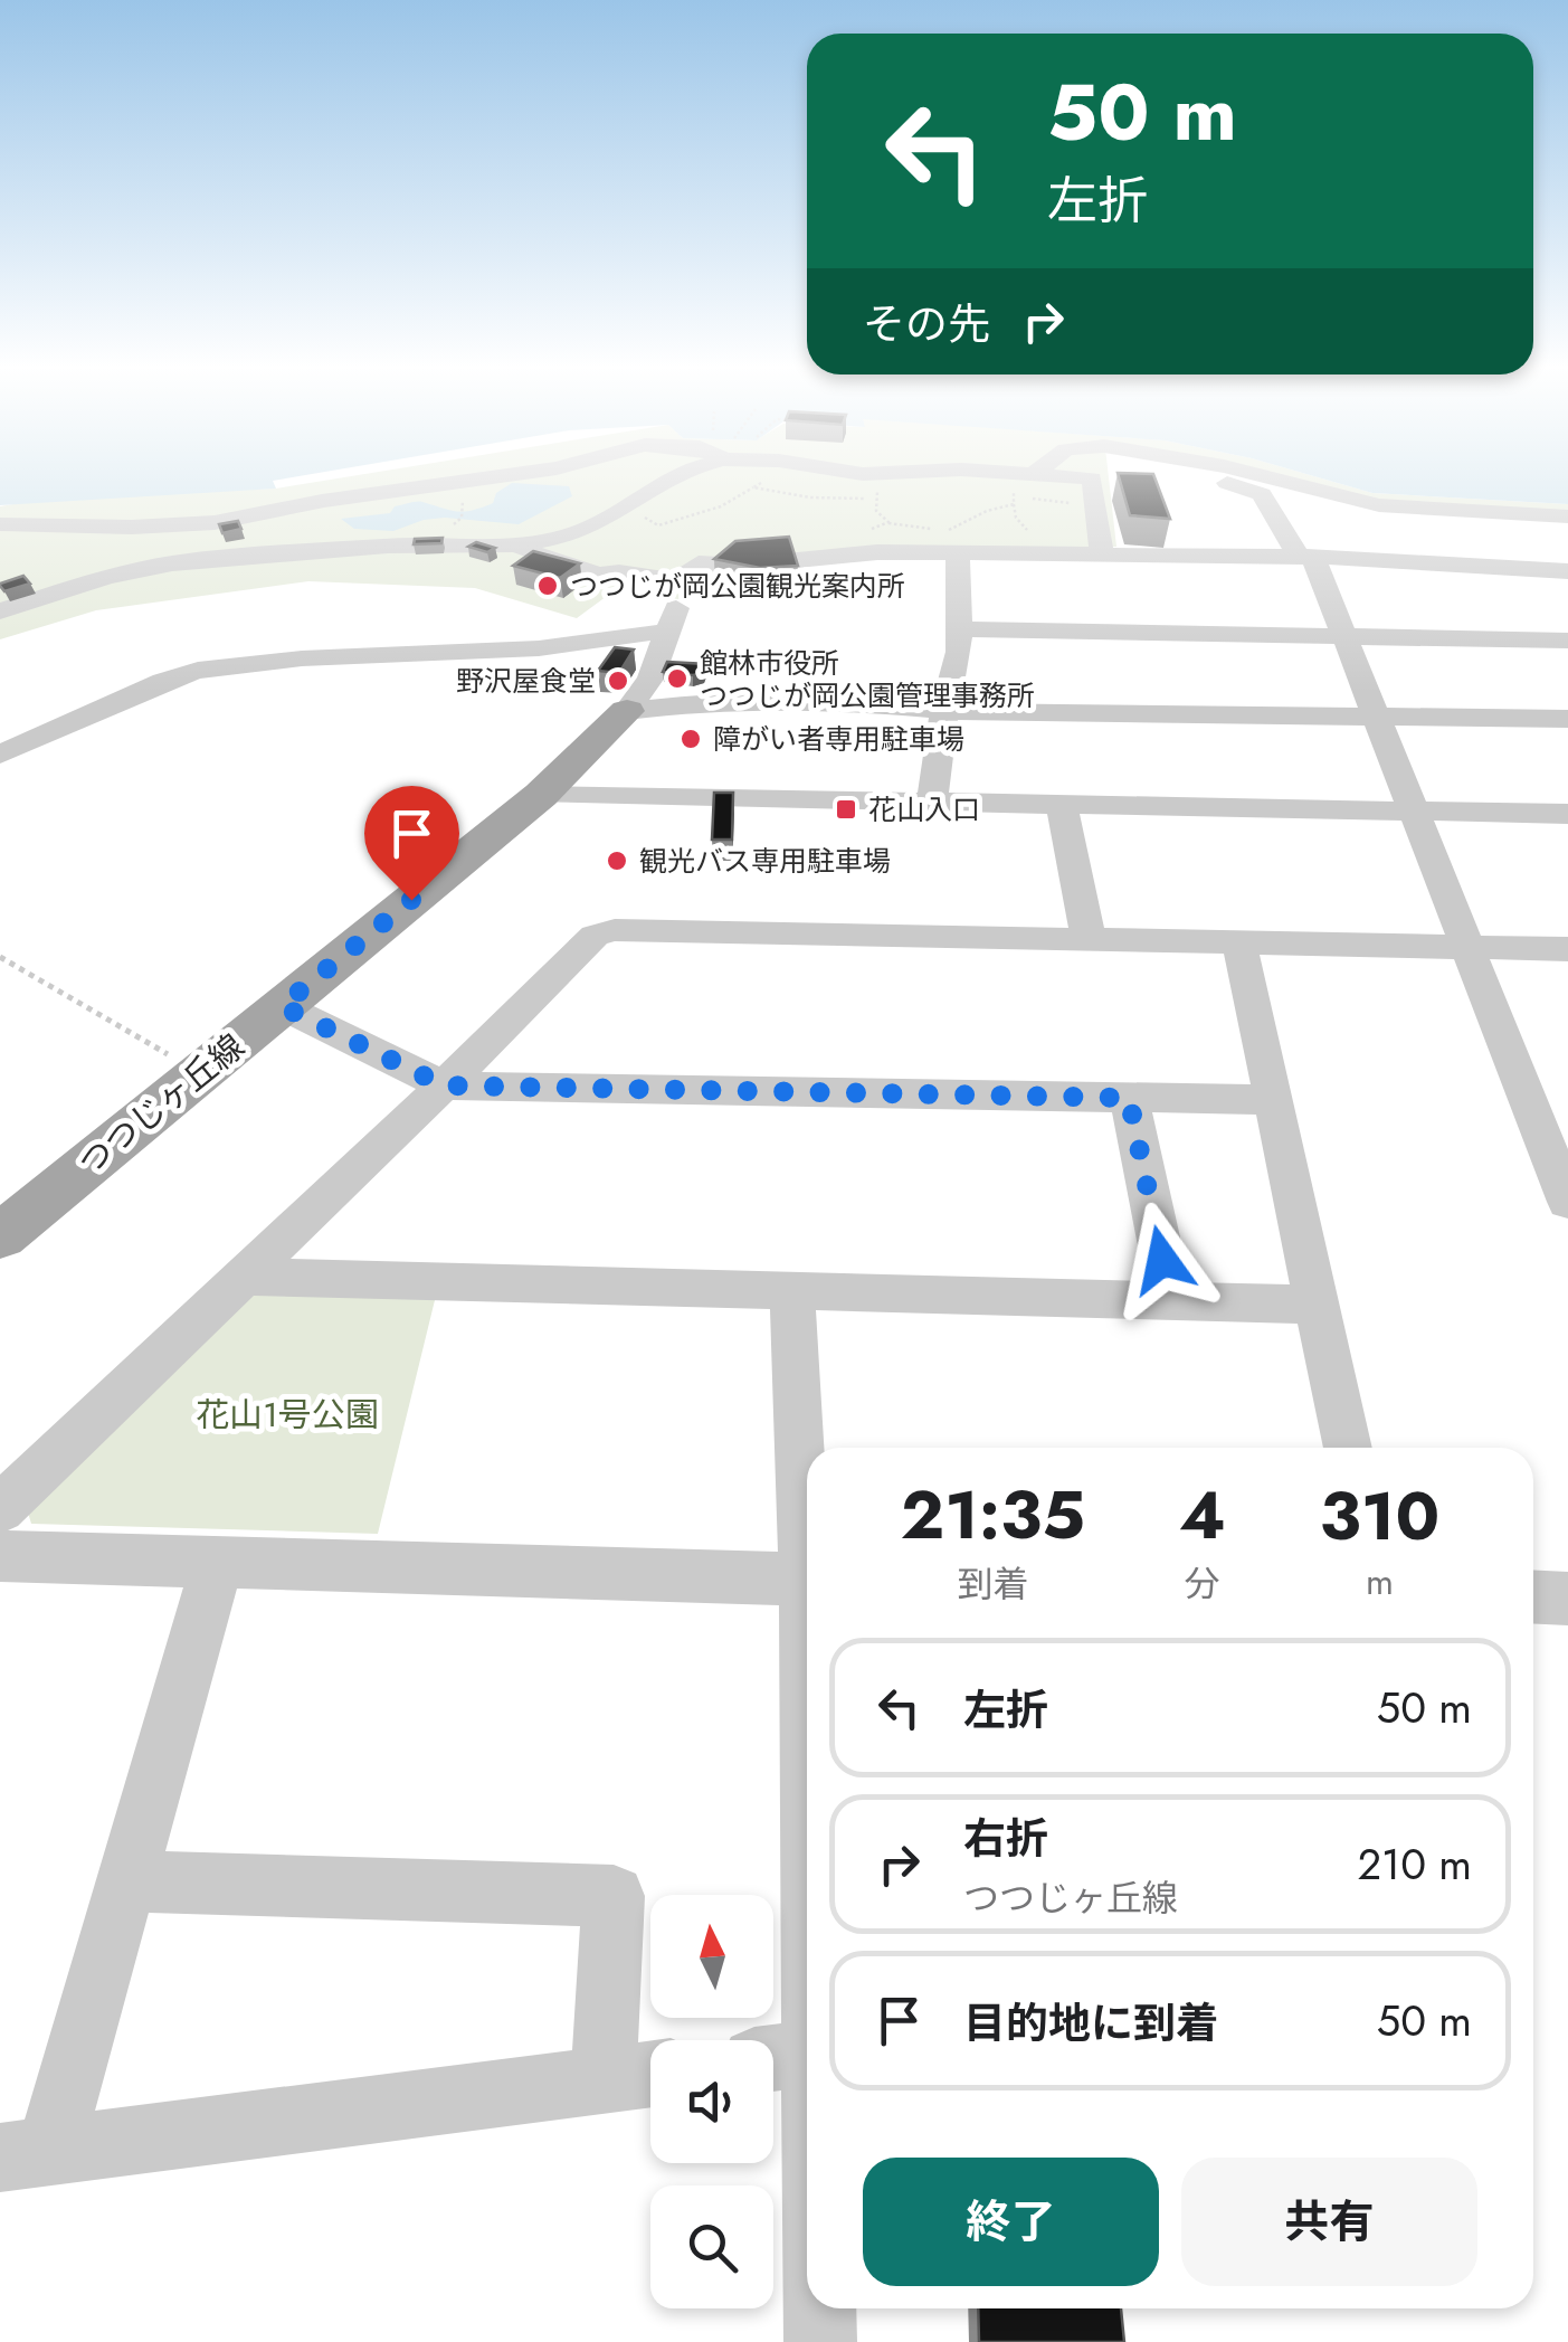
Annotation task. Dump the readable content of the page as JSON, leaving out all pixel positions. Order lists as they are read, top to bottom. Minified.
{"streets":{"main road":["つつじヶ丘線"]},"parks":["花山1号公園"],"places":{"other":["つつじが岡公園観光案内所","館林市役所 つつじが岡公園管理事務所","野沢屋食堂","障がい者専用駐車場","観光バス専用駐車場"],"transit":["花山入口"]},"north":"top","page":{"turn":["50 m","左折"],"then":"その先","eta":["21:35","到着","4","分","310","m"],"list":[{"name":"左折","value":"50 m"},{"name":"右折","note":"つつじヶ丘線","value":"210 m"},{"name":"目的地に到着","value":"50 m"}],"buttons":["終了","共有"]}}
